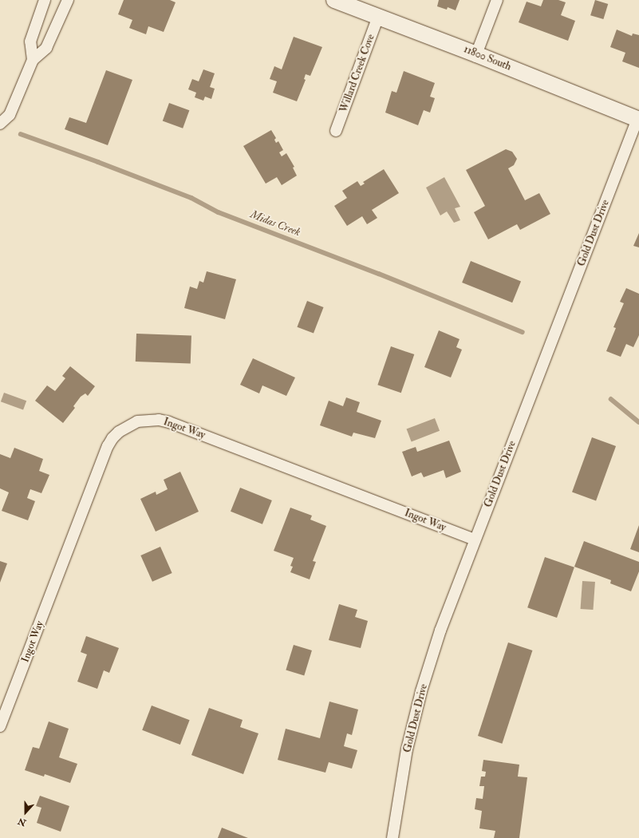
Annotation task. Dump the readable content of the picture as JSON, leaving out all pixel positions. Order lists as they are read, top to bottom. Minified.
{"streets":{"main road":["11800 South"],"street":["Willard Creek Cove","Gold Dust Drive","Ingot Way"]},"crossings":[["11800 South","Willard Creek Cove"],["11800 South","Gold Dust Drive"],["Gold Dust Drive","Ingot Way"]],"water":["Midas Creek"],"north":"bottom"}
